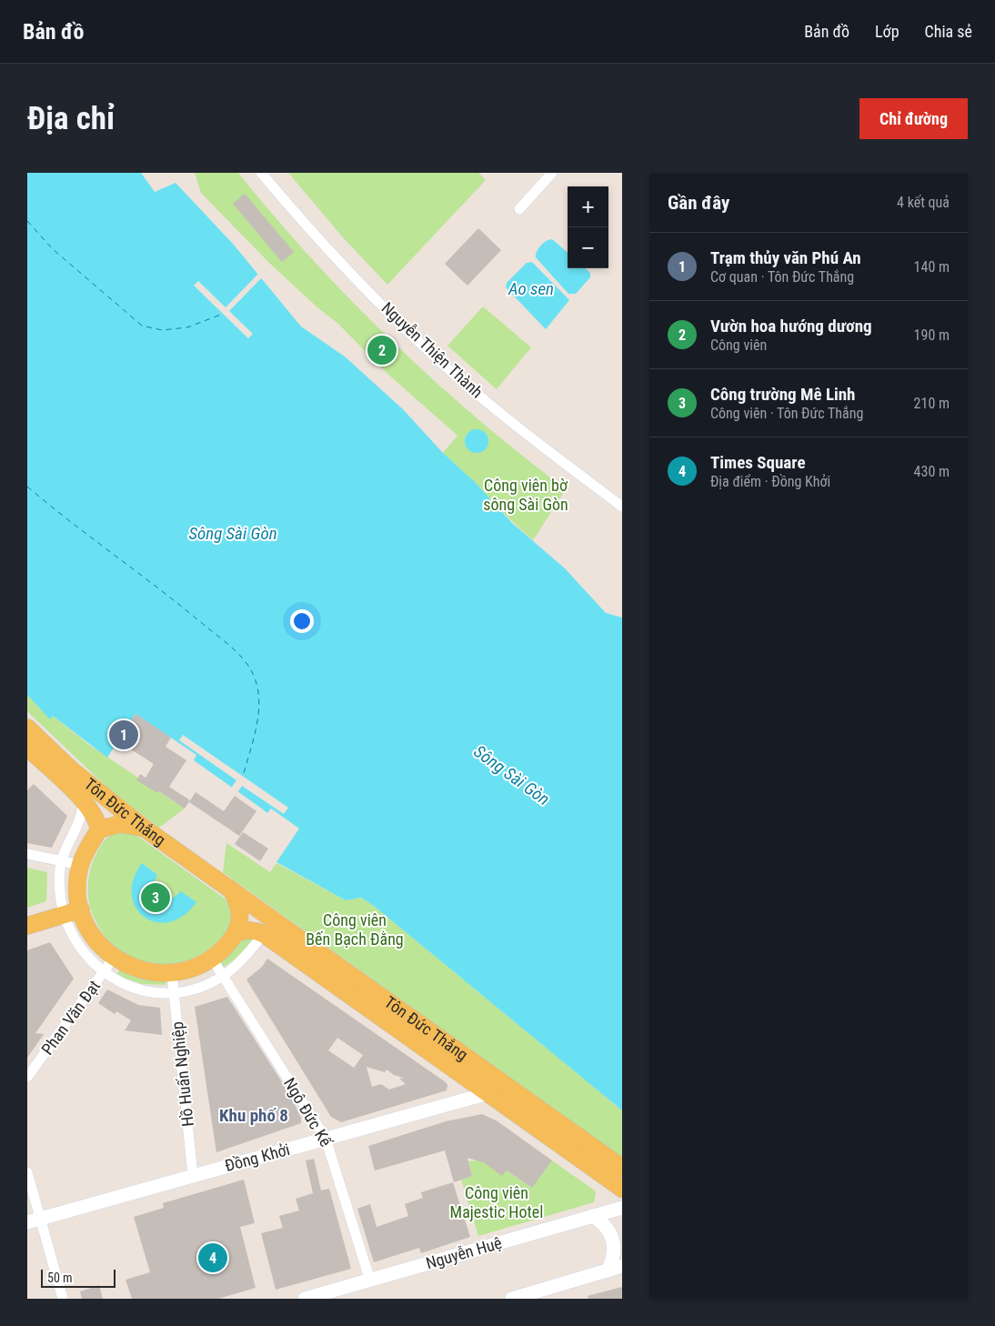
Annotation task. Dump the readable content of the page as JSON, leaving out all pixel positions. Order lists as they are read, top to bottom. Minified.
{"streets":{"main road":["Tôn Đức Thắng","Tôn Ðức Thắng"],"street":["Nguyễn Thiện Thành","Phan Văn Ðạt","Hồ Huấn Nghiệp","Ngô Ðức Kế","Ðồng Khởi","Nguyễn Huệ"]},"crossings":[["Tôn Đức Thắng","Phan Văn Ðạt"],["Tôn Đức Thắng","Tôn Ðức Thắng"],["Tôn Đức Thắng","Hồ Huấn Nghiệp"],["Tôn Đức Thắng","Ngô Ðức Kế"],["Phan Văn Ðạt","Tôn Ðức Thắng"],["Phan Văn Ðạt","Hồ Huấn Nghiệp"],["Phan Văn Ðạt","Ngô Ðức Kế"],["Tôn Ðức Thắng","Hồ Huấn Nghiệp"],["Tôn Ðức Thắng","Ngô Ðức Kế"],["Tôn Ðức Thắng","Ðồng Khởi"],["Hồ Huấn Nghiệp","Ngô Ðức Kế"],["Hồ Huấn Nghiệp","Ðồng Khởi"],["Ngô Ðức Kế","Ðồng Khởi"],["Ngô Ðức Kế","Nguyễn Huệ"]],"districts":["Khu phố 8"],"water":["Ao sen","Sông Sài Gòn"],"parks":["Công viên bờ sông Sài Gòn","Công viên Bến Bạch Đằng","Công viên Majestic Hotel"],"scale_bar":"50 m","page":{"header":"Bản đồ","nav":["Bản đồ","Lớp","Chia sẻ"],"buttons":"Chỉ đường","title":"Địa chỉ","heading":["Gần đây","4 kết quả"],"map_buttons":["+","−"],"list":[{"mark":"1","name":"Trạm thủy văn Phú An","note":"Cơ quan · Tôn Đức Thắng","value":"140 m"},{"mark":"2","name":"Vườn hoa hướng dương","note":"Công viên","value":"190 m"},{"mark":"3","name":"Công trường Mê Linh","note":"Công viên · Tôn Đức Thắng","value":"210 m"},{"mark":"4","name":"Times Square","note":"Địa điểm · Ðồng Khởi","value":"430 m"}],"pins":["2","1","3","4"],"scale":"50 m"}}
